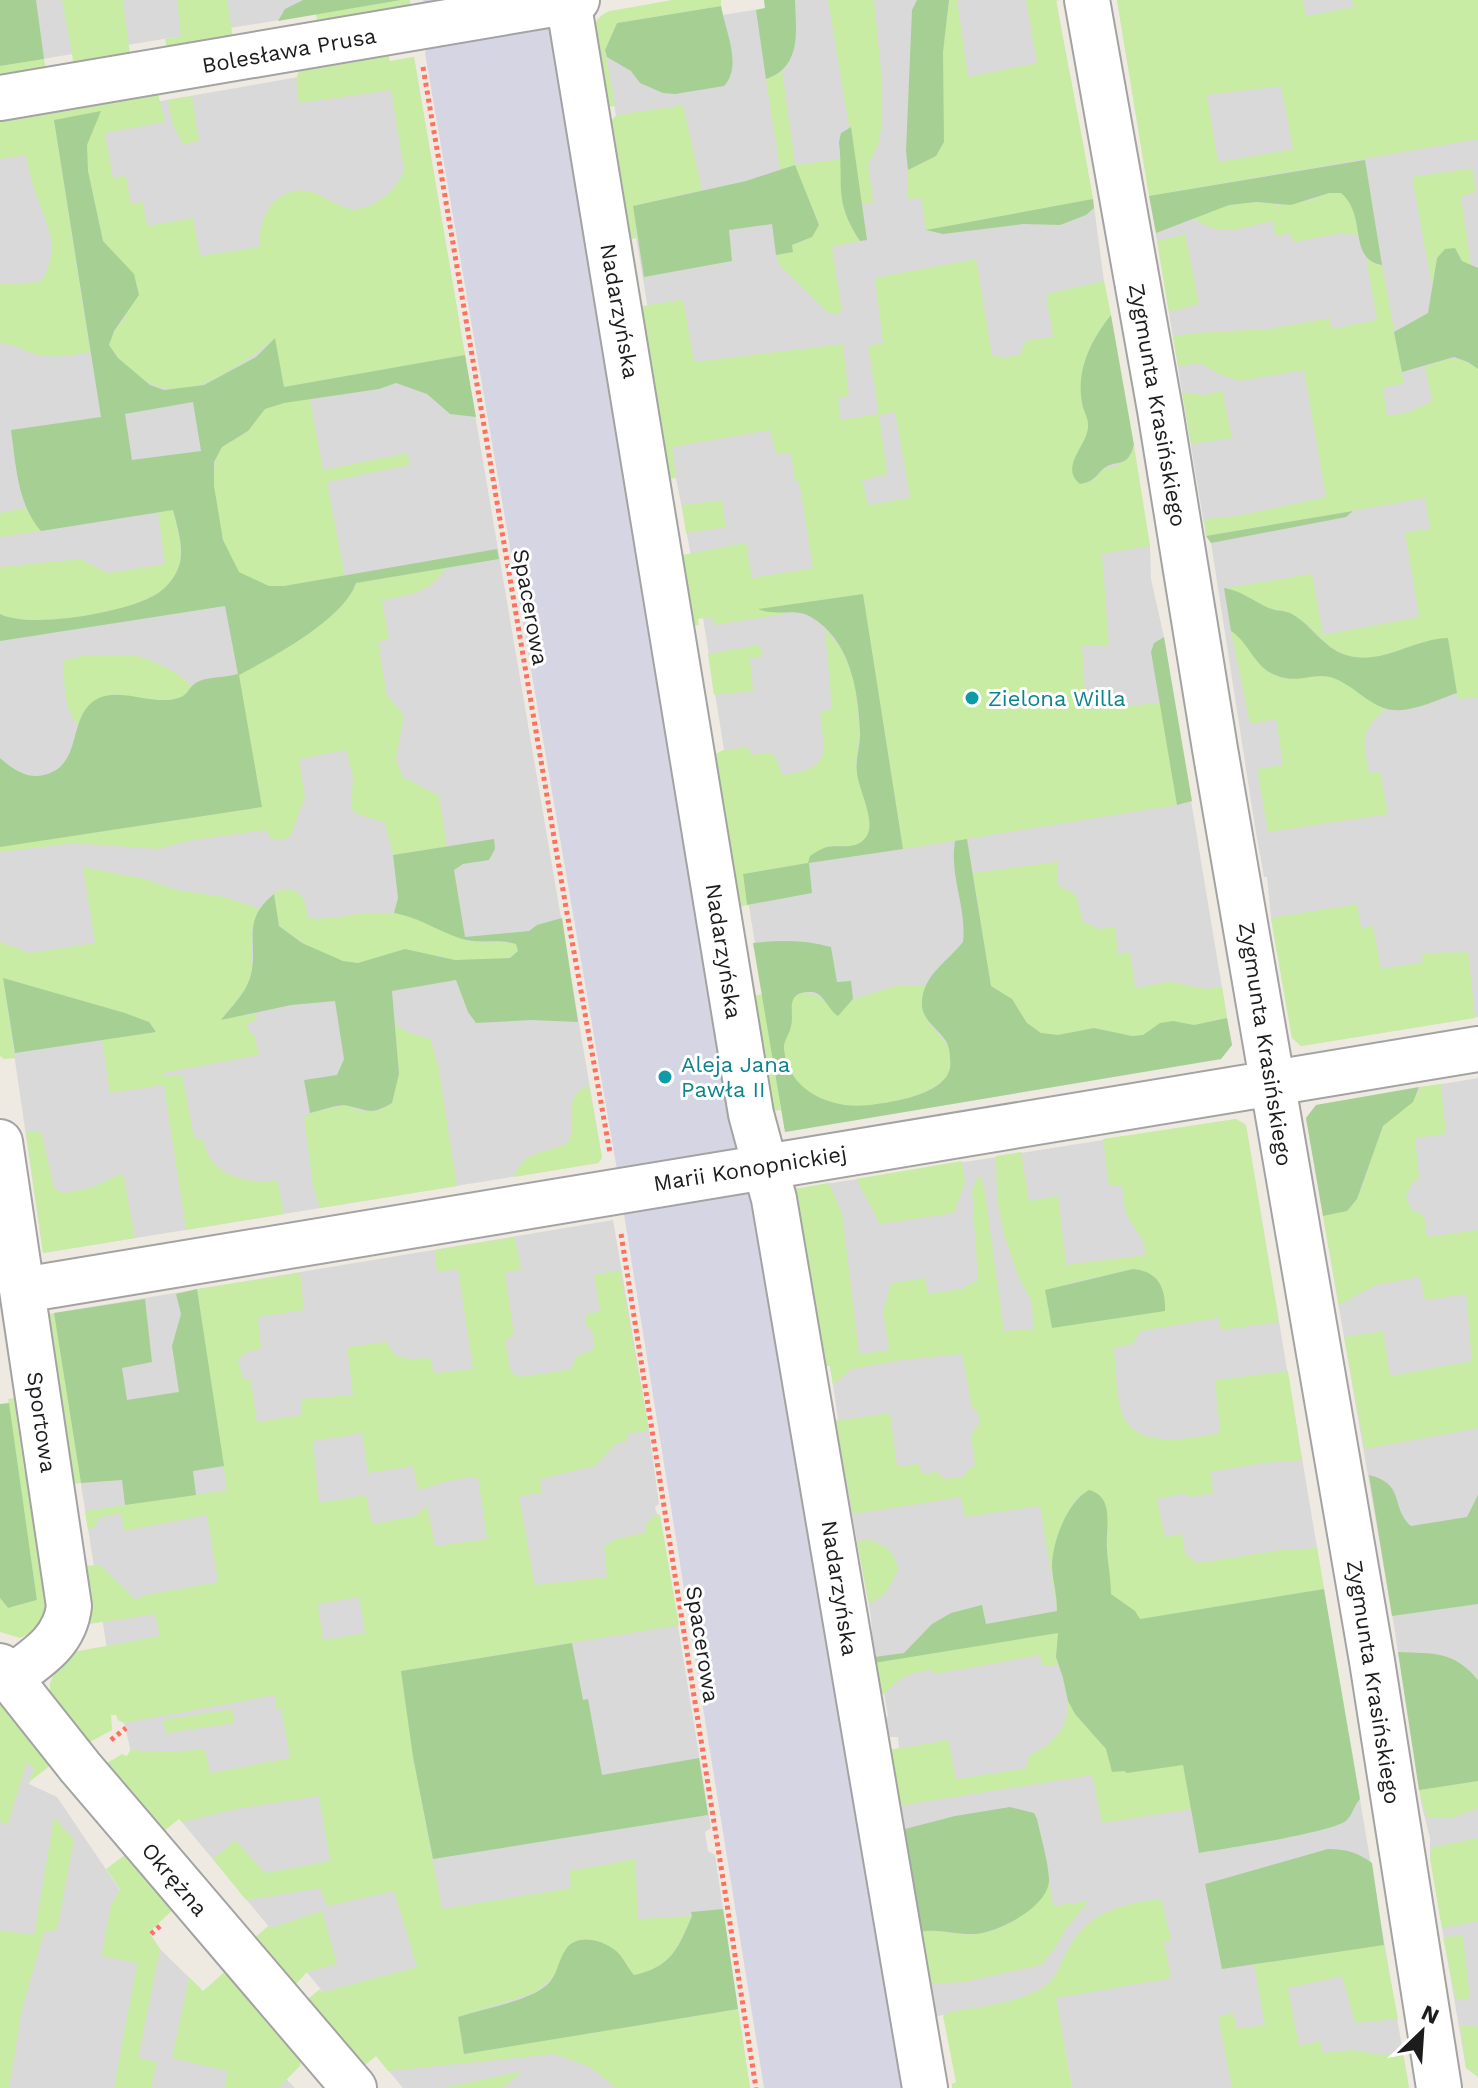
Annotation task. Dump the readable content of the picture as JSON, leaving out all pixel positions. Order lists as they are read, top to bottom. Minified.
{"streets":{"street":["Bolesława Prusa","Nadarzyńska","Zygmunta Krasińskiego","Marii Konopnickiej","Sportowa","Okrężna"],"path":["Spacerowa"]},"crossings":[["Bolesława Prusa","Nadarzyńska"],["Nadarzyńska","Marii Konopnickiej"],["Zygmunta Krasińskiego","Marii Konopnickiej"],["Marii Konopnickiej","Sportowa"],["Sportowa","Okrężna"]],"places":["Zielona Willa","Aleja Jana Pawła II"],"north":"top right"}
